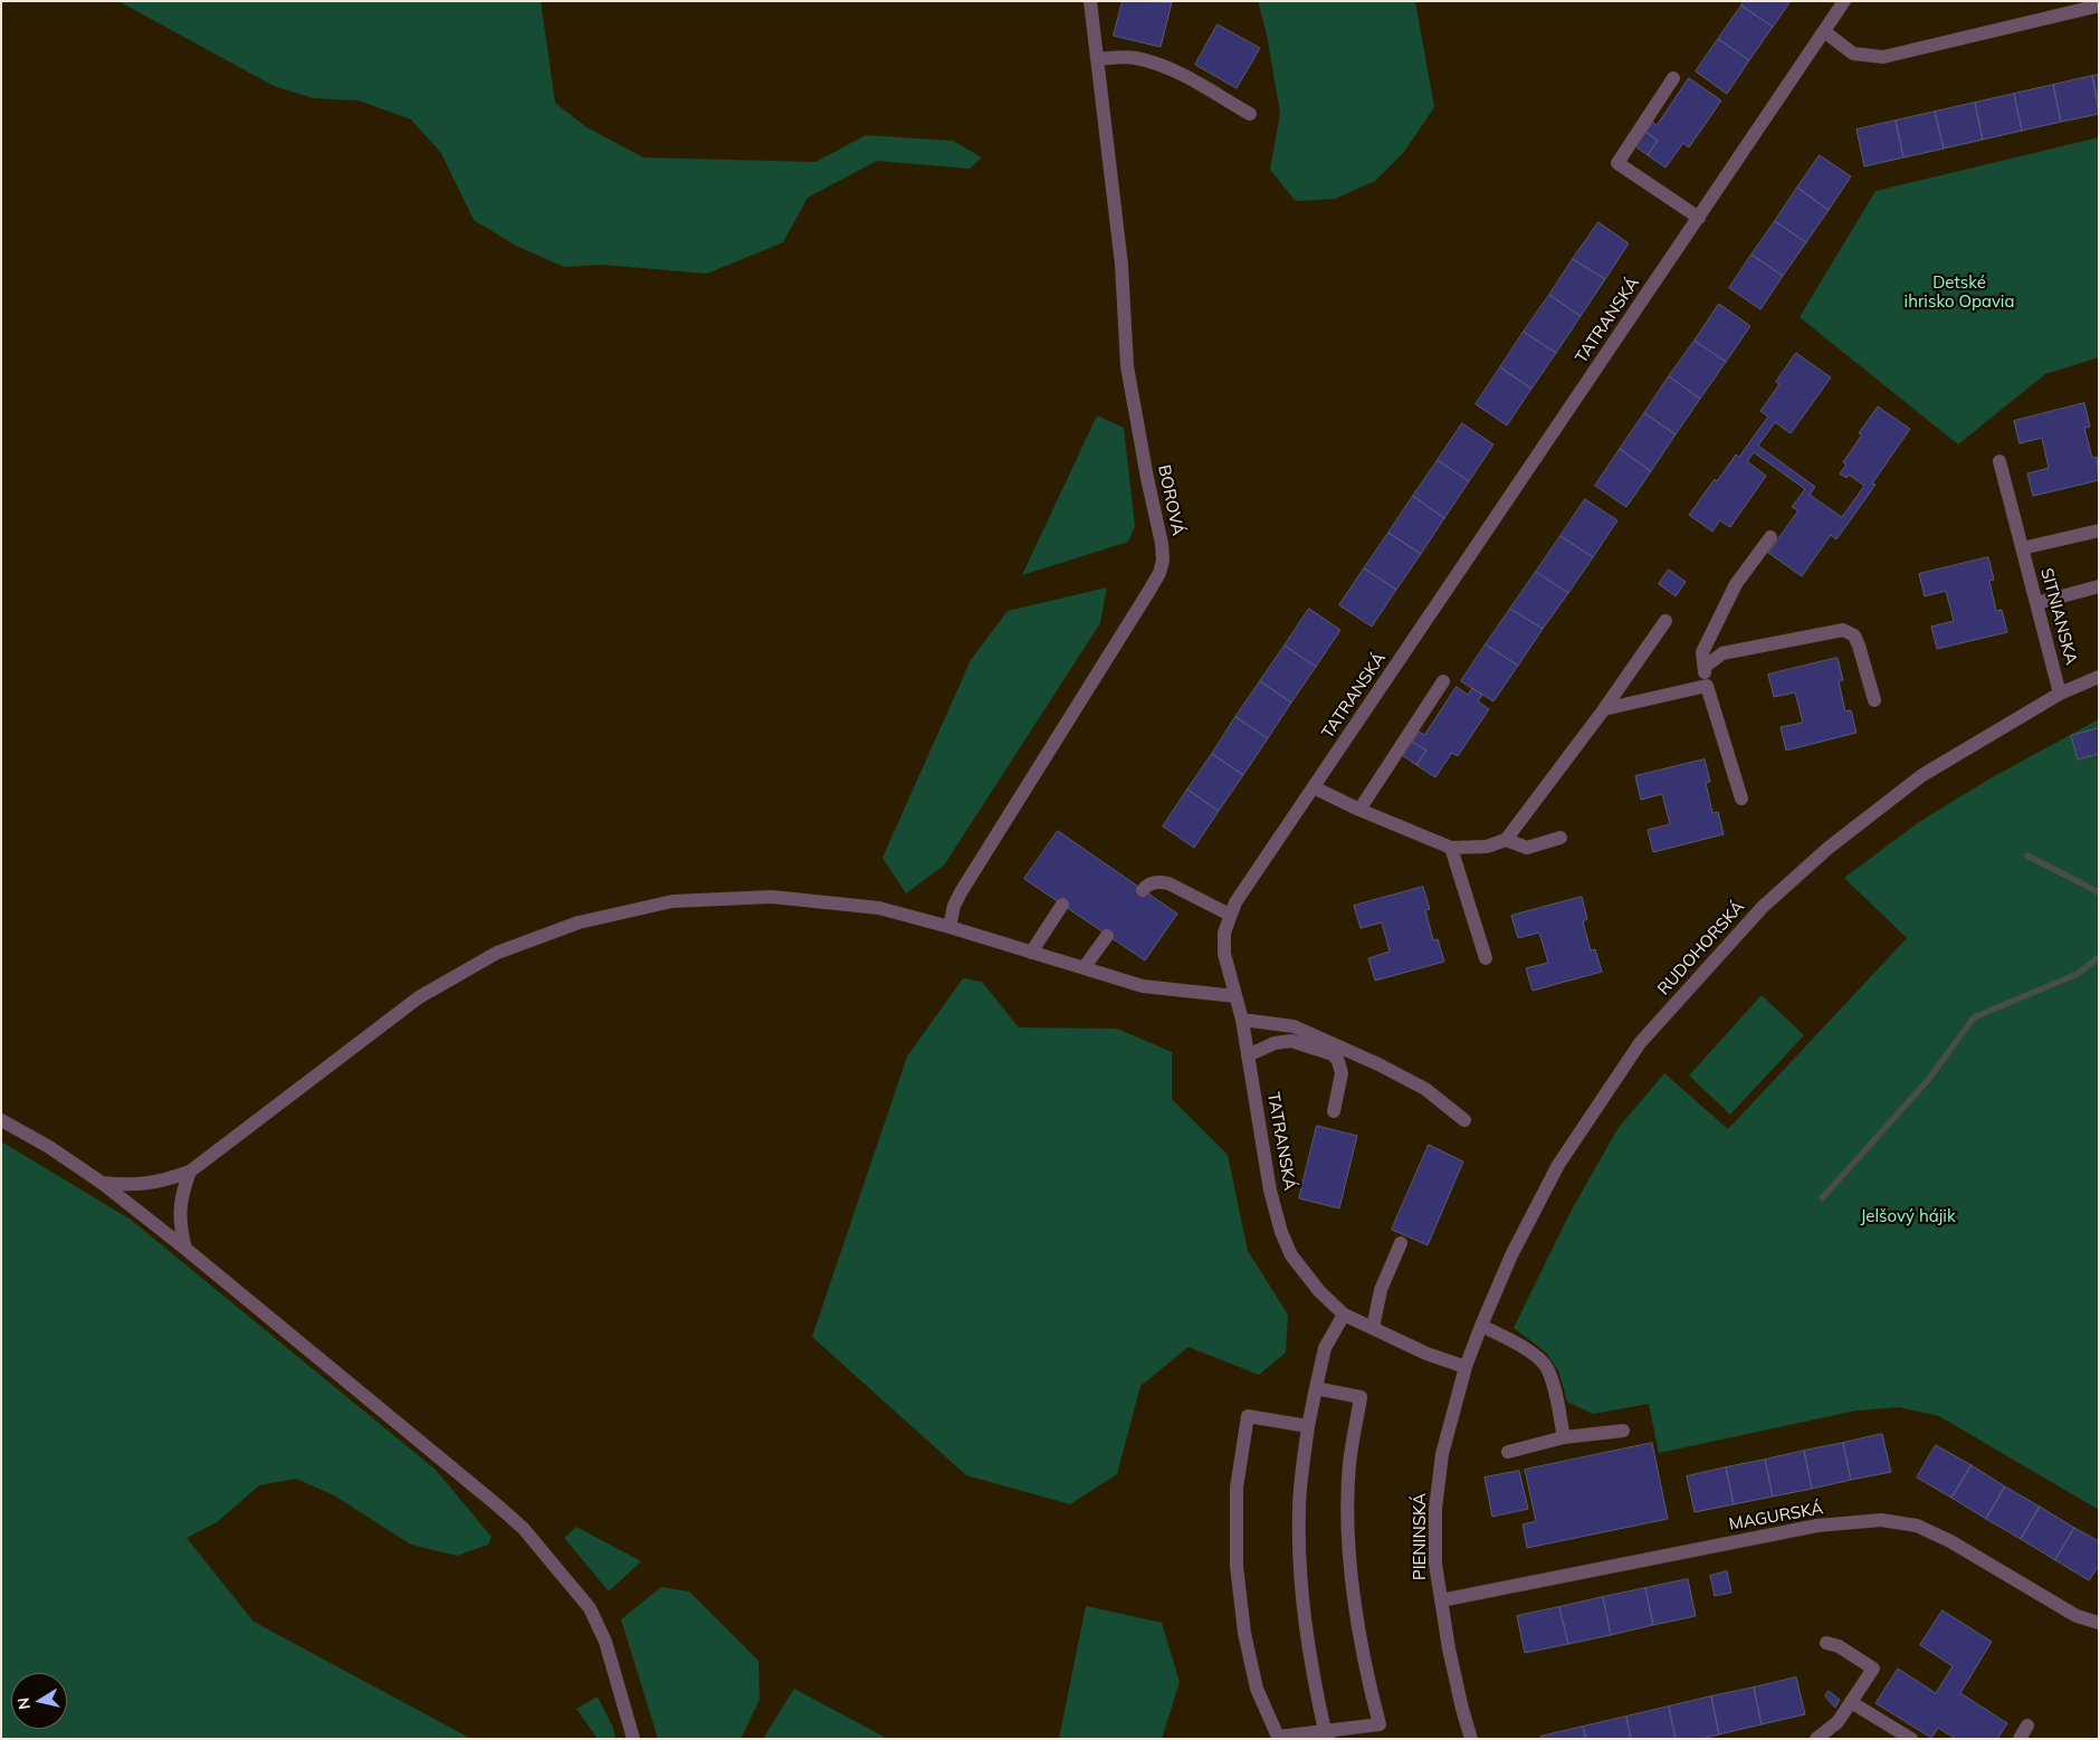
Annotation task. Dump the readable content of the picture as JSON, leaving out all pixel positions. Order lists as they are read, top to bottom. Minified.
{"streets":{"street":["TATRANSKÁ","BOROVÁ","SITNIANSKA","RUDOHORSKÁ","MAGURSKÁ","PIENINSKÁ"]},"crossings":[["TATRANSKÁ","RUDOHORSKÁ"],["TATRANSKÁ","PIENINSKÁ"],["SITNIANSKA","RUDOHORSKÁ"],["RUDOHORSKÁ","PIENINSKÁ"],["MAGURSKÁ","PIENINSKÁ"]],"parks":["Detské ihrisko Opavia","Jelšový hájik"],"north":"left"}
